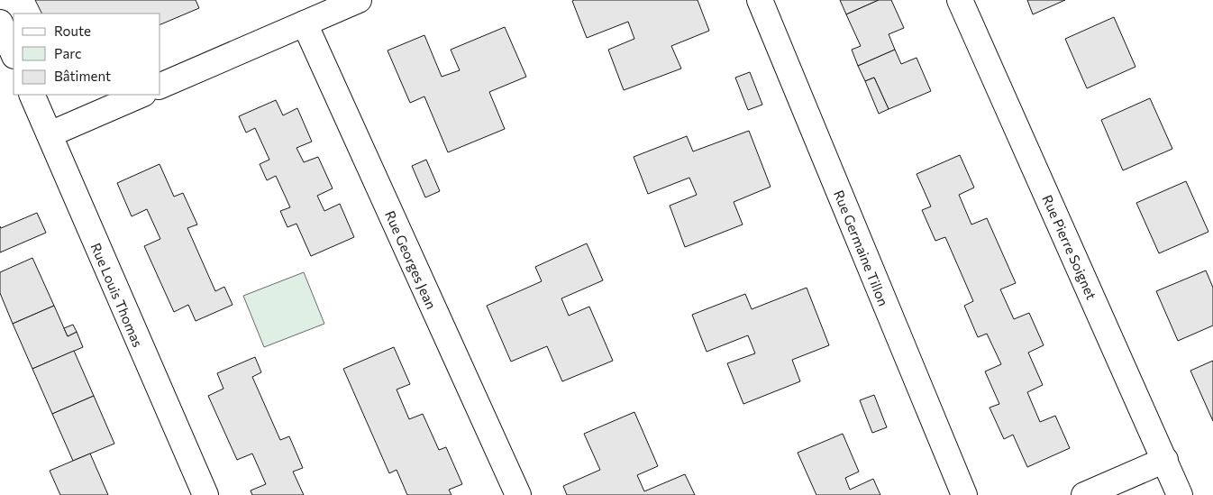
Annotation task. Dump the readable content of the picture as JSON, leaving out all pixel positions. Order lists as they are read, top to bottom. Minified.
{"streets":{"street":["Rue Pierre Soignet","Rue Germaine Tillon","Rue Georges Jean","Rue Louis Thomas"]},"legend":["Route","Parc","Bâtiment"]}
